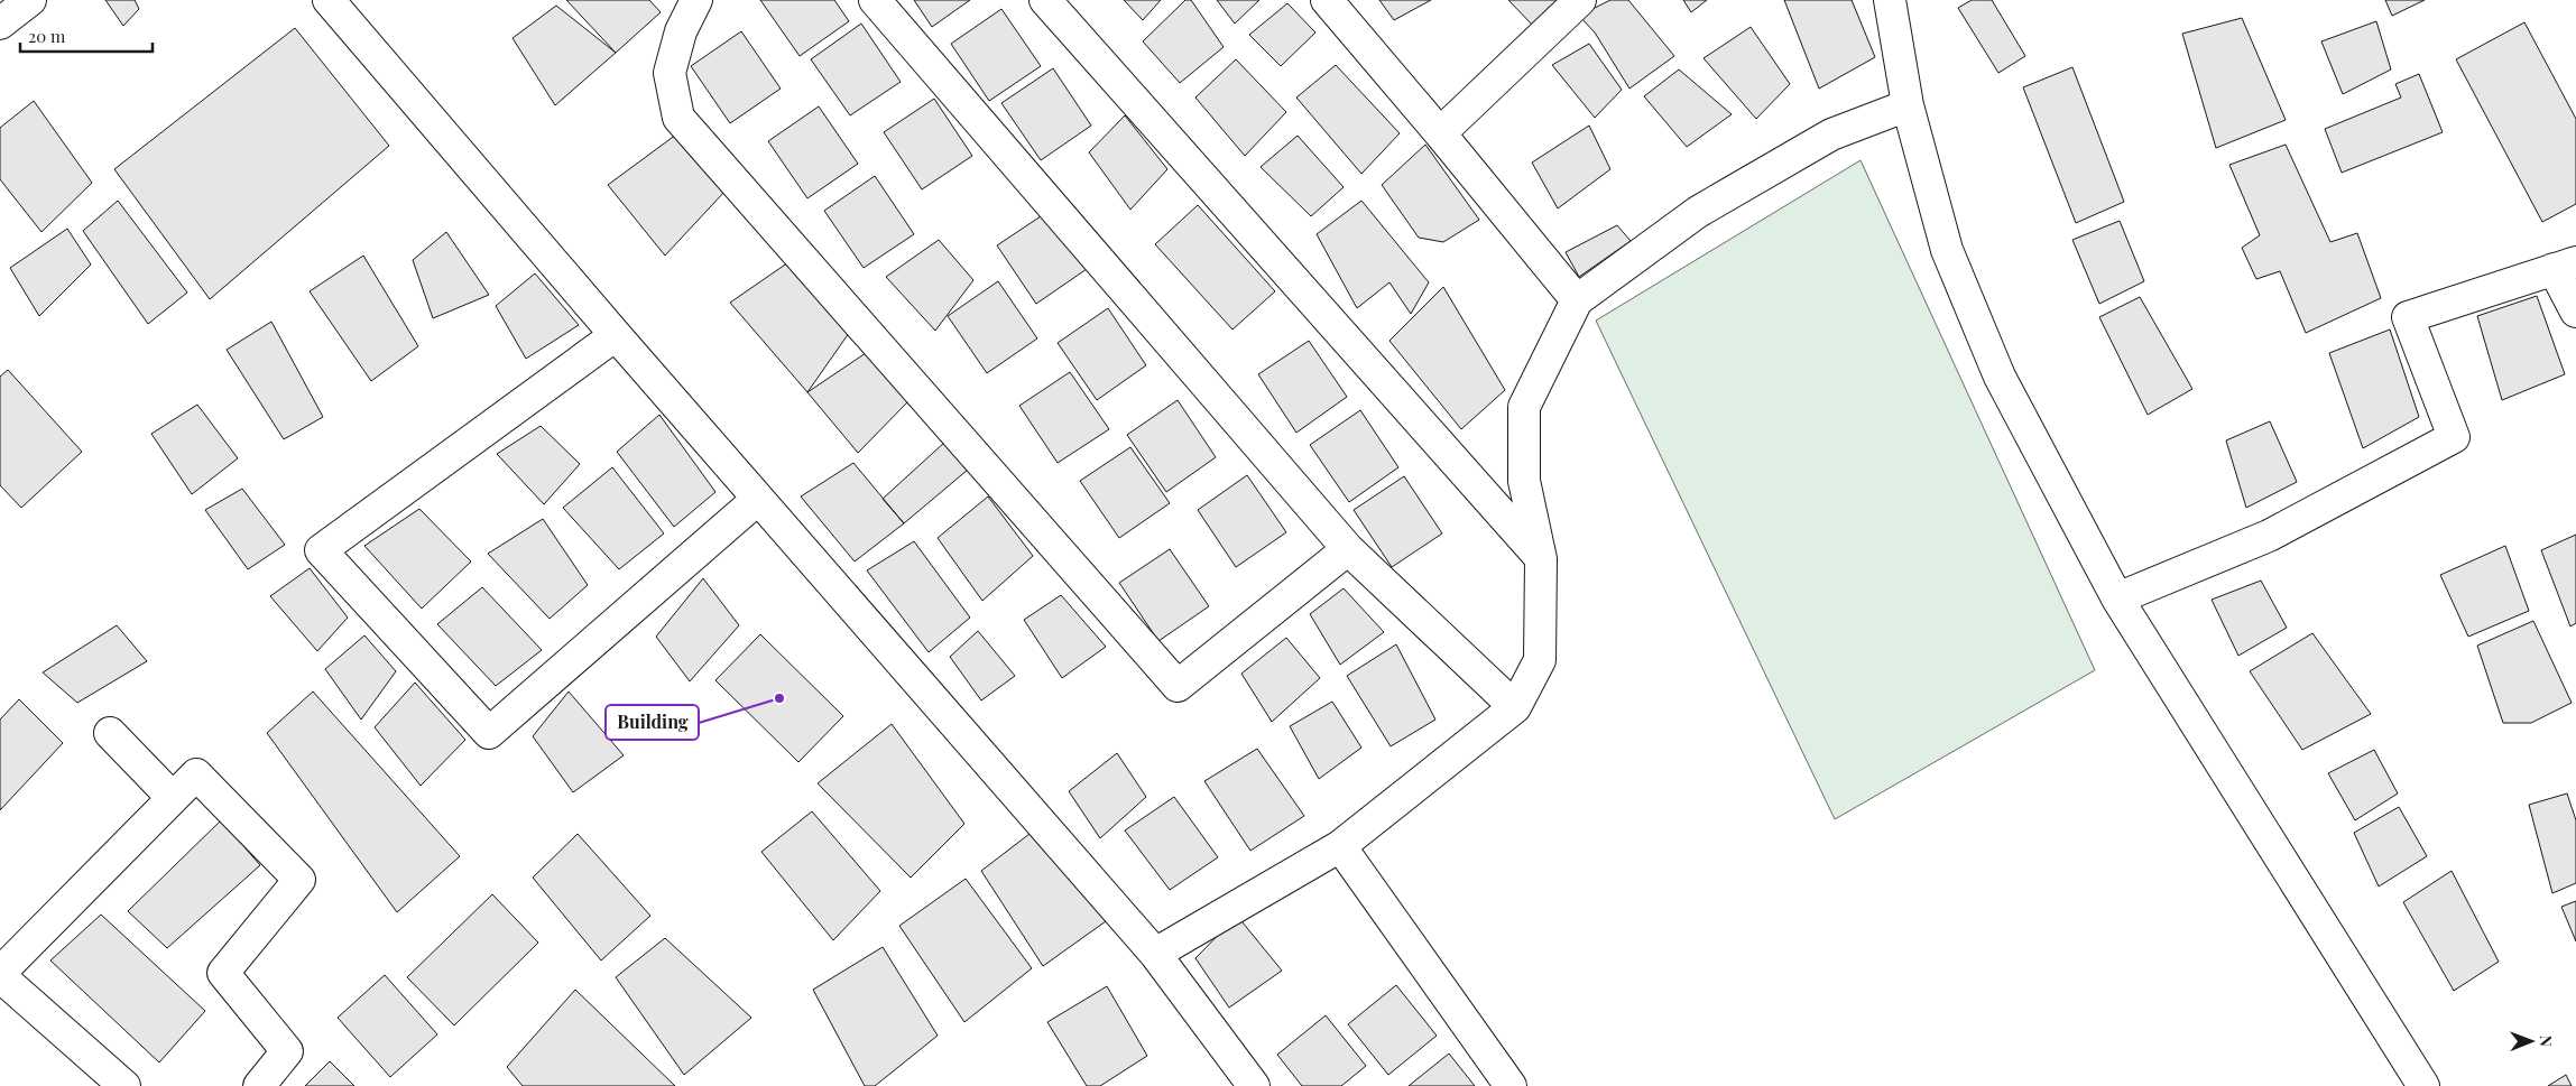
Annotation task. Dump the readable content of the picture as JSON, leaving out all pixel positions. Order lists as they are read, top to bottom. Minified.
{"places":["Building"],"scale_bar":"20 m","north":"right"}
